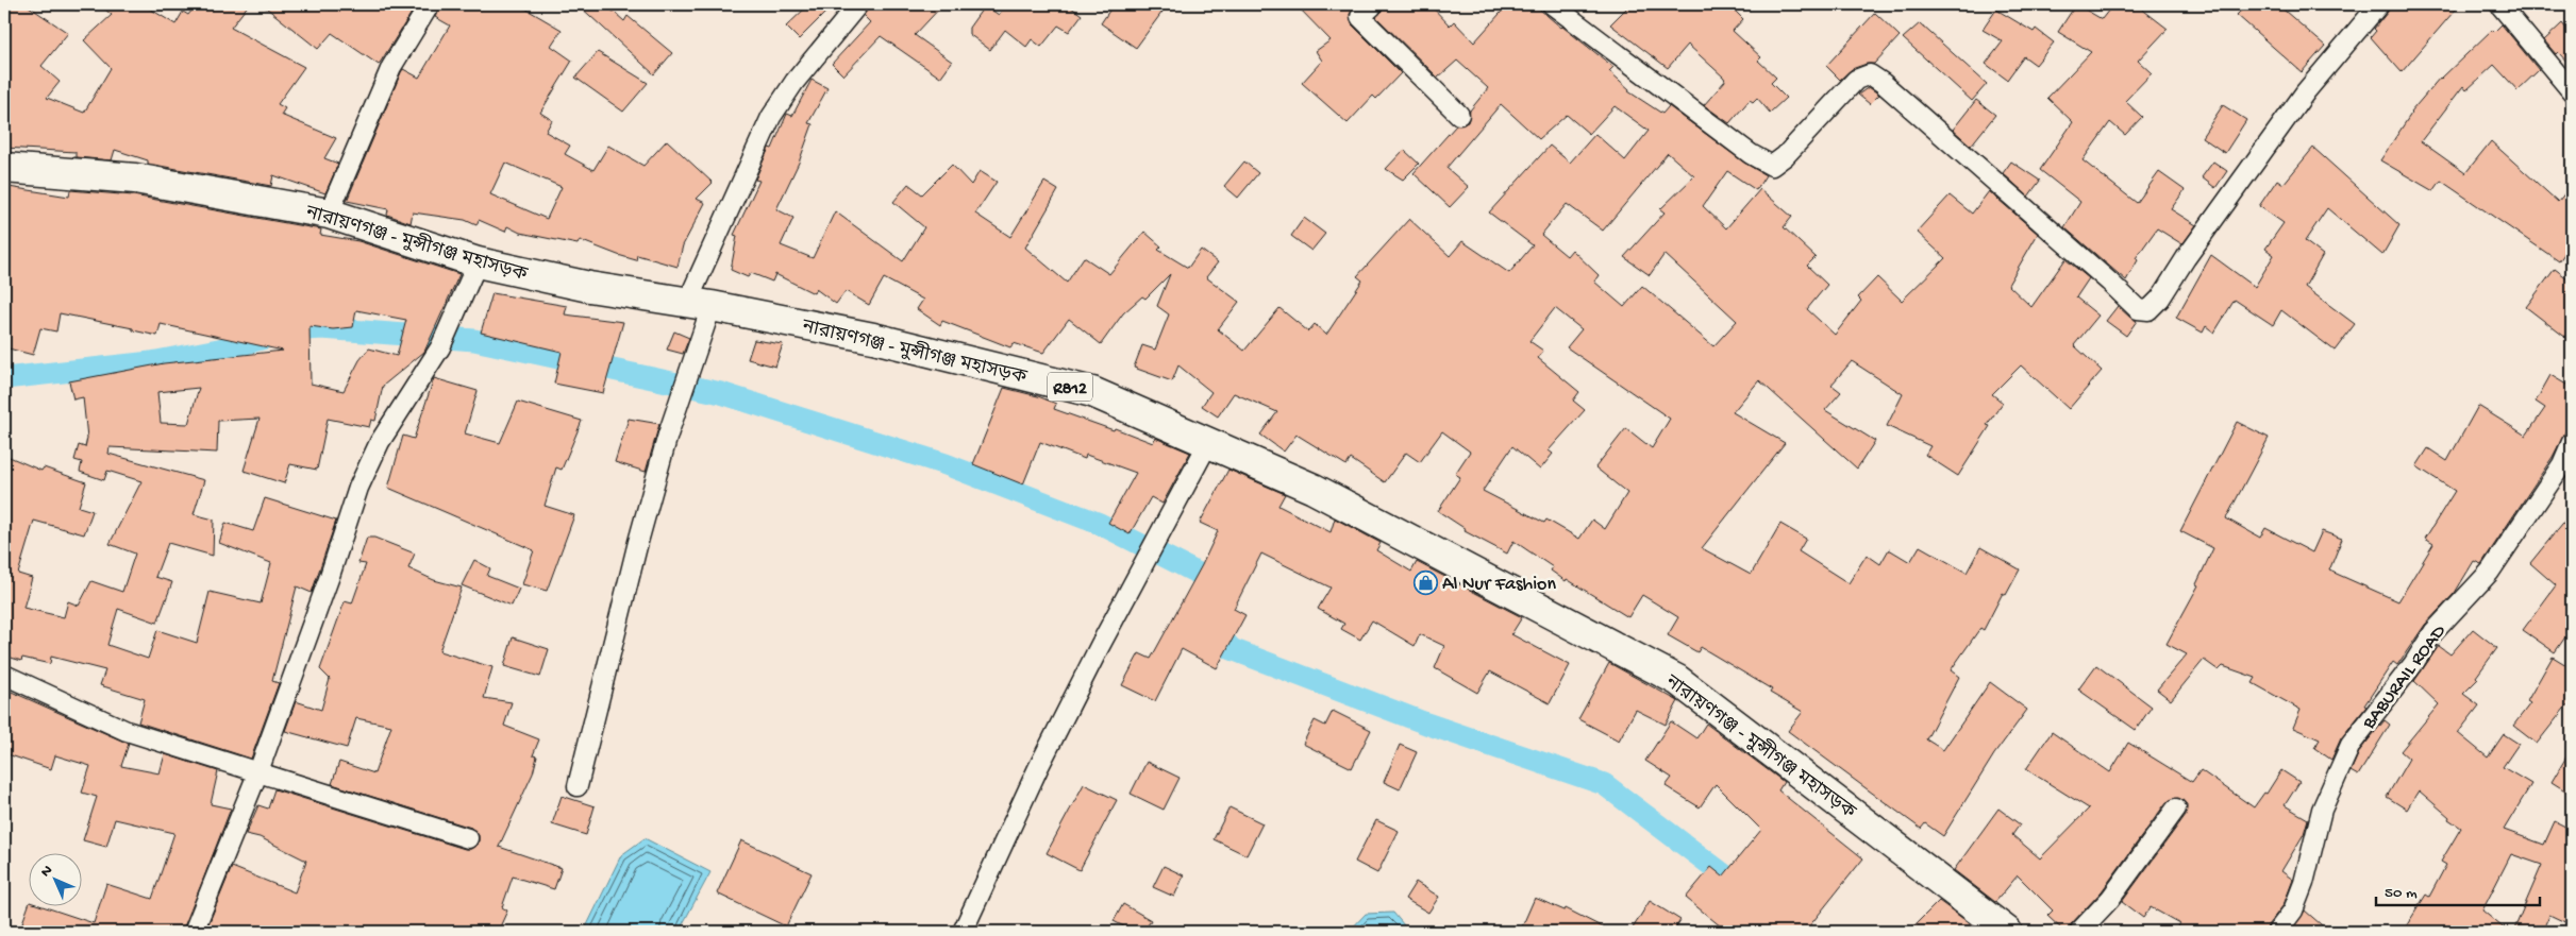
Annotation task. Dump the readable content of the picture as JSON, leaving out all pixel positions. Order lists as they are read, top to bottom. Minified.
{"streets":{"main road":["নারায়ণগঞ্জ - মুন্সীগঞ্জ মহাসড়ক","R812"],"street":["BABURAIL ROAD"]},"places":{"shop":["Al Nur Fashion"]},"scale_bar":"50 m","north":"top left"}
